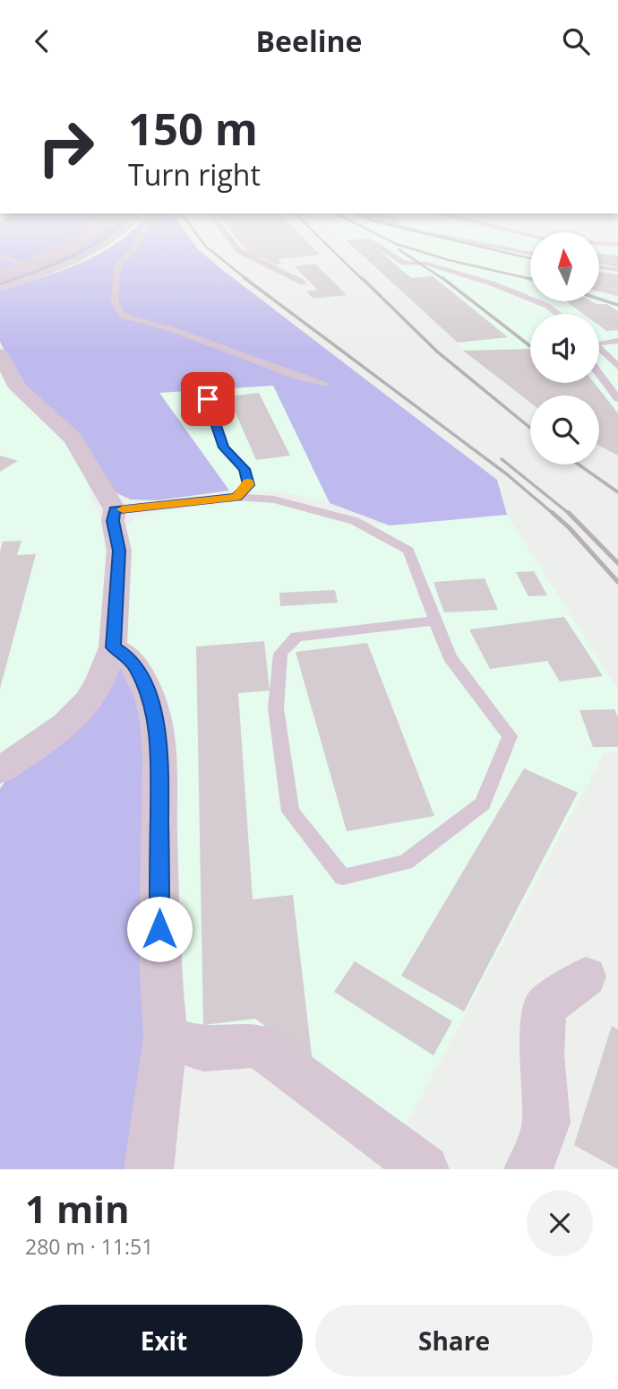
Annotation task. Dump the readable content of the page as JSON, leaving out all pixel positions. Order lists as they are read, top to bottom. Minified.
{"north":"top","page":{"header":"Beeline","turn":["150 m","Turn right"],"heading":["1 min","280 m · 11:51"],"buttons":["Exit","Share"]}}
